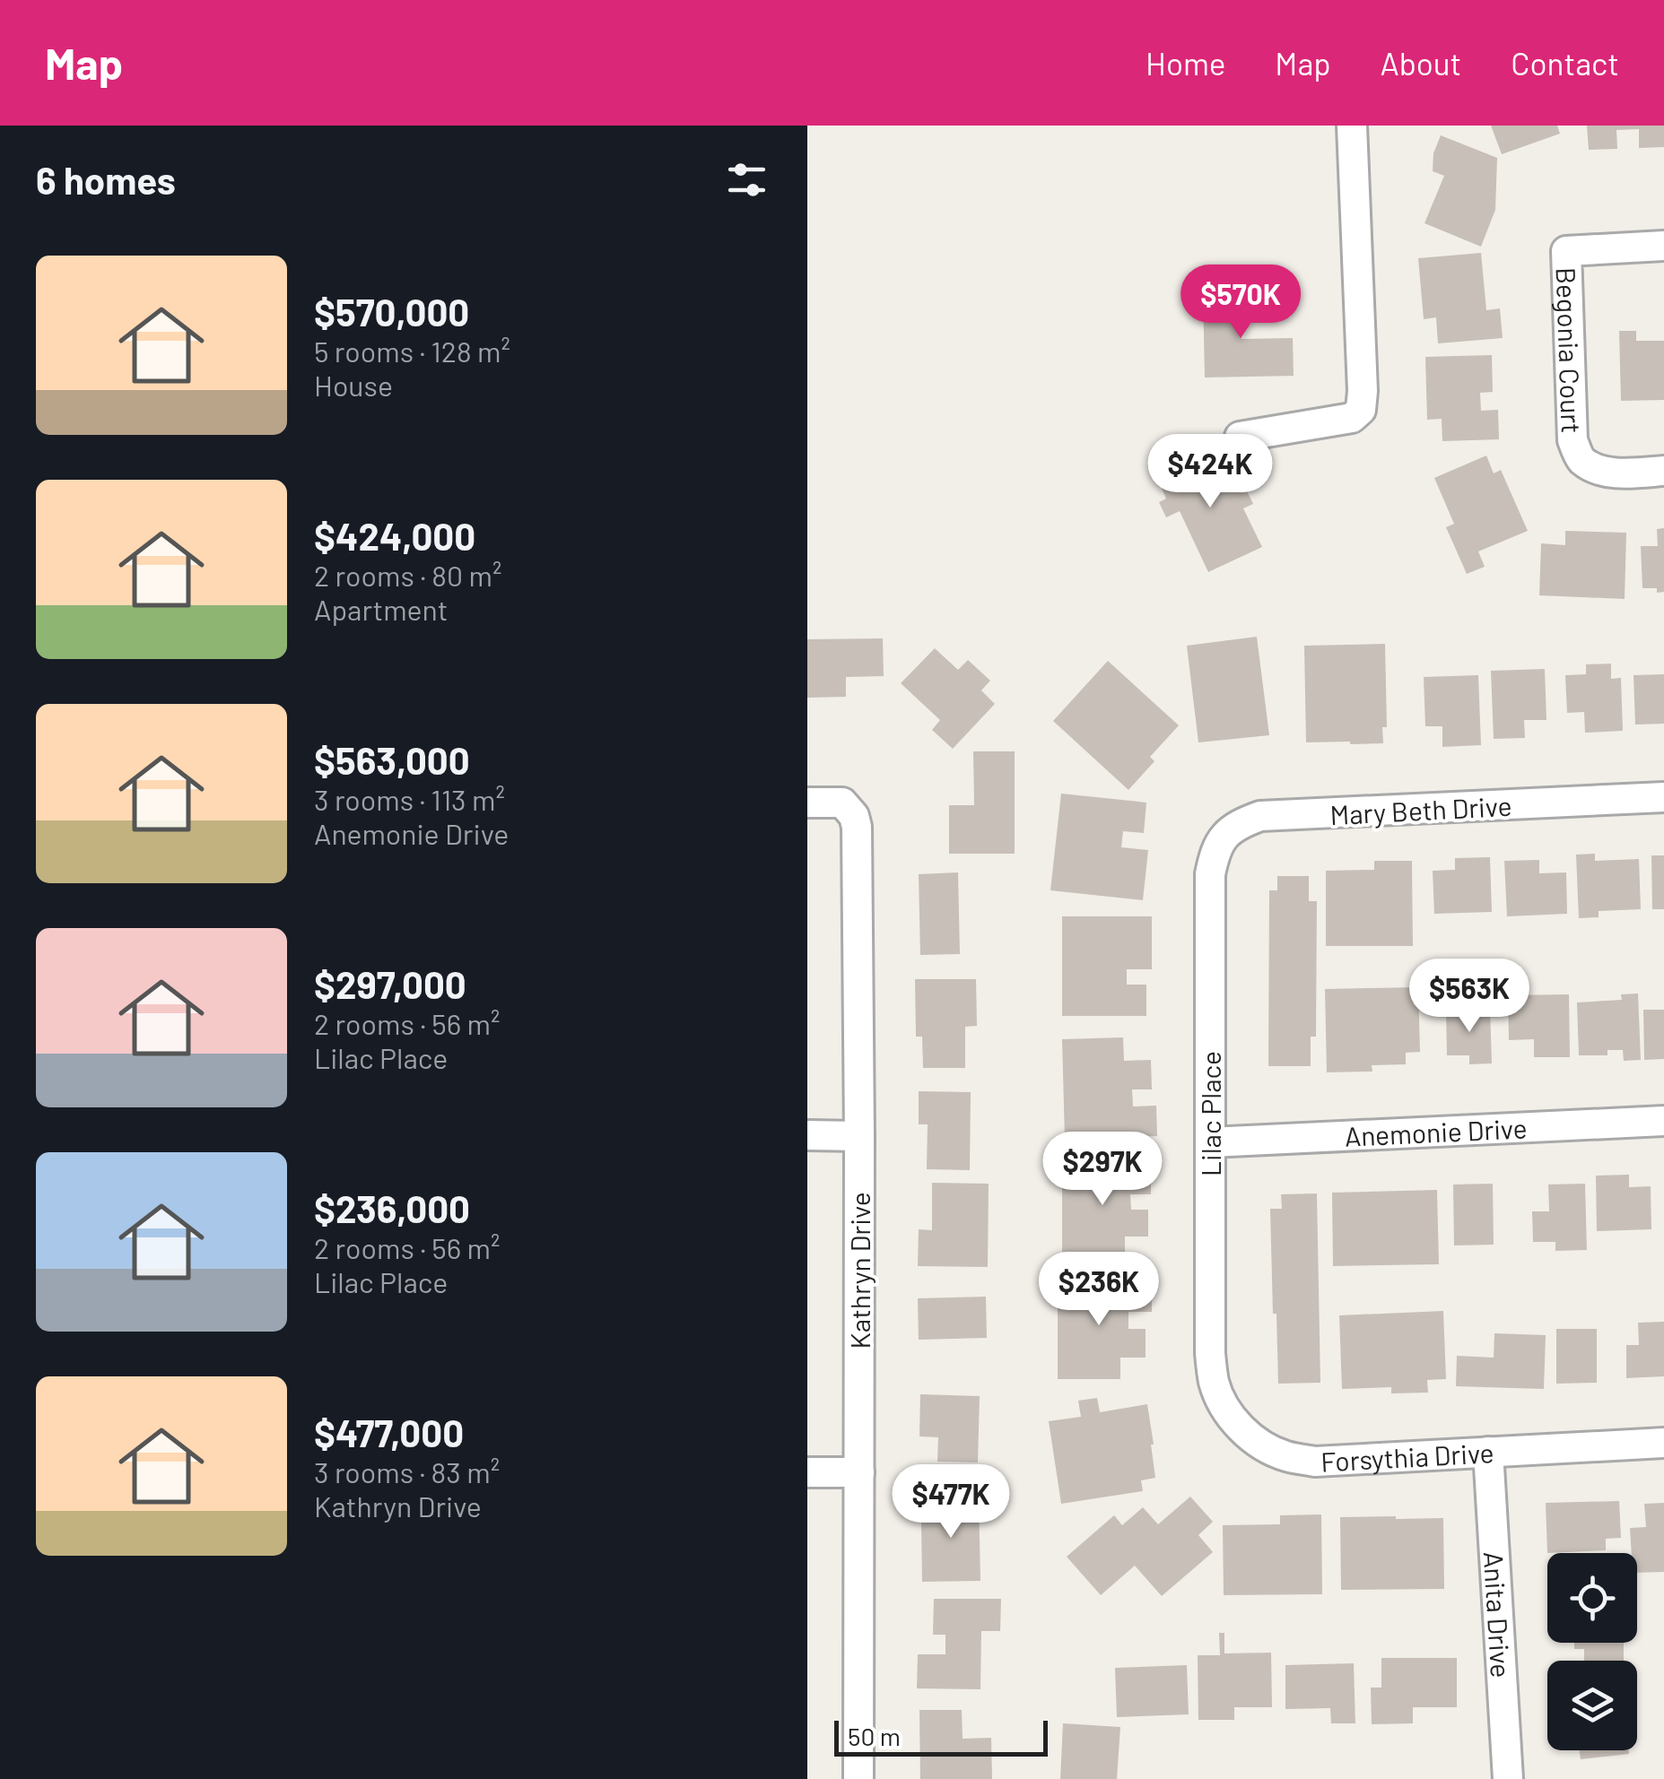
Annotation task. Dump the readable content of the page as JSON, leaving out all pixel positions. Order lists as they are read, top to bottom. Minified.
{"streets":{"street":["Begonia Court","Mary Beth Drive","Lilac Place","Anemonie Drive","Kathryn Drive","Forsythia Drive","Anita Drive"]},"crossings":[["Mary Beth Drive","Lilac Place"],["Lilac Place","Anemonie Drive"],["Lilac Place","Forsythia Drive"],["Forsythia Drive","Anita Drive"]],"scale_bar":"50 m","page":{"header":"Map","nav":["Home","Map","About","Contact"],"heading":"6 homes","list":[{"name":"$570,000","note":"5 rooms · 128 m² · House"},{"name":"$424,000","note":"2 rooms · 80 m² · Apartment"},{"name":"$563,000","note":"3 rooms · 113 m² · Anemonie Drive"},{"name":"$297,000","note":"2 rooms · 56 m² · Lilac Place"},{"name":"$236,000","note":"2 rooms · 56 m² · Lilac Place"},{"name":"$477,000","note":"3 rooms · 83 m² · Kathryn Drive"}],"price":["$570K","$424K","$563K","$297K","$236K","$477K"],"scale":"50 m"}}
